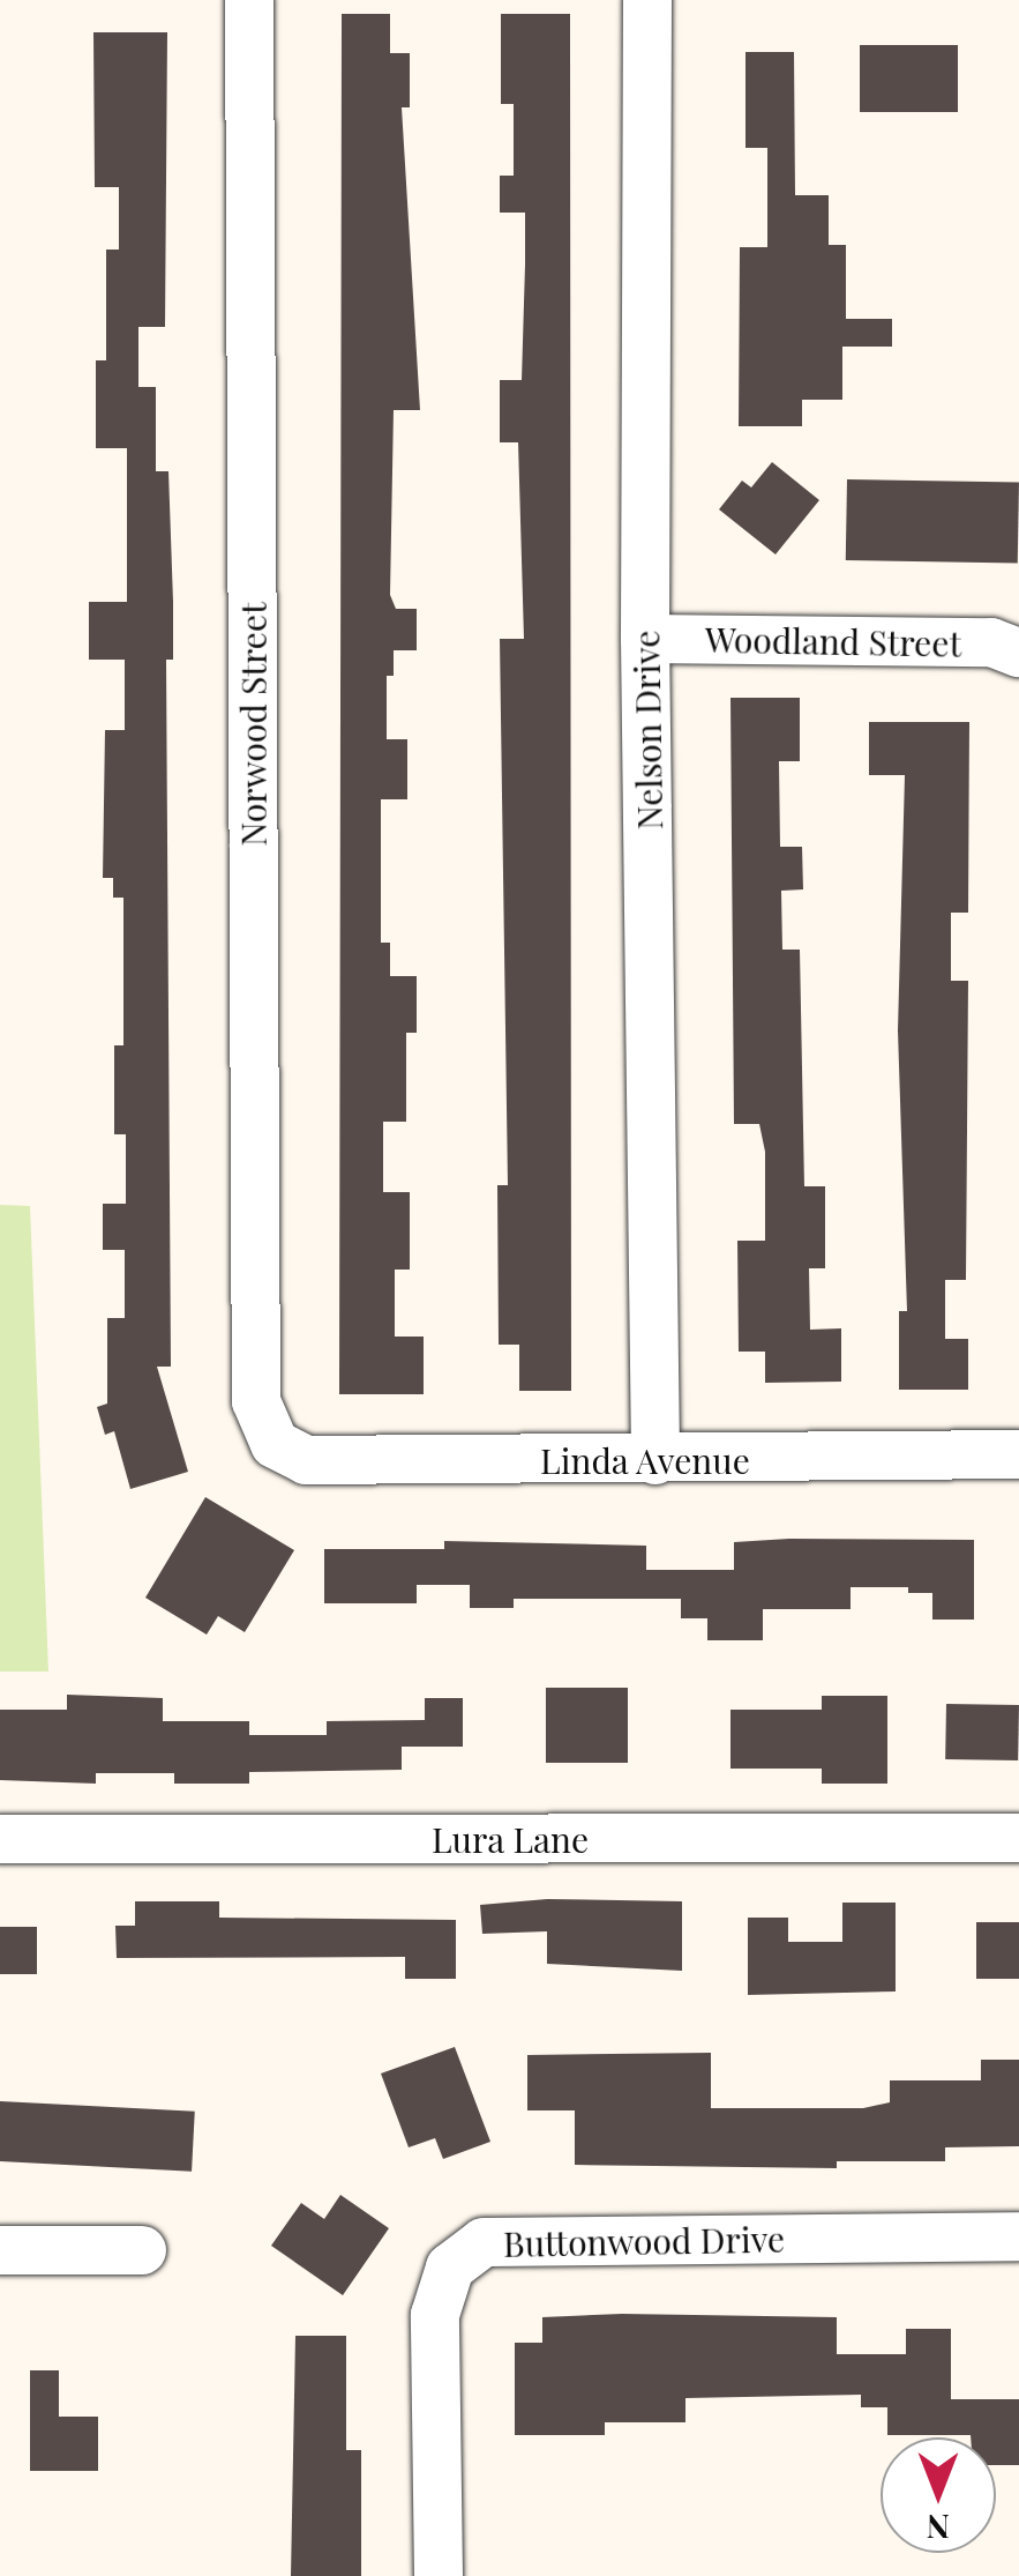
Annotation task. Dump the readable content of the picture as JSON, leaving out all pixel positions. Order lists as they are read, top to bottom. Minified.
{"streets":{"street":["Woodland Street","Norwood Street","Nelson Drive","Linda Avenue","Lura Lane","Buttonwood Drive"]},"crossings":[["Woodland Street","Nelson Drive"],["Norwood Street","Linda Avenue"],["Nelson Drive","Linda Avenue"]],"north":"bottom"}
